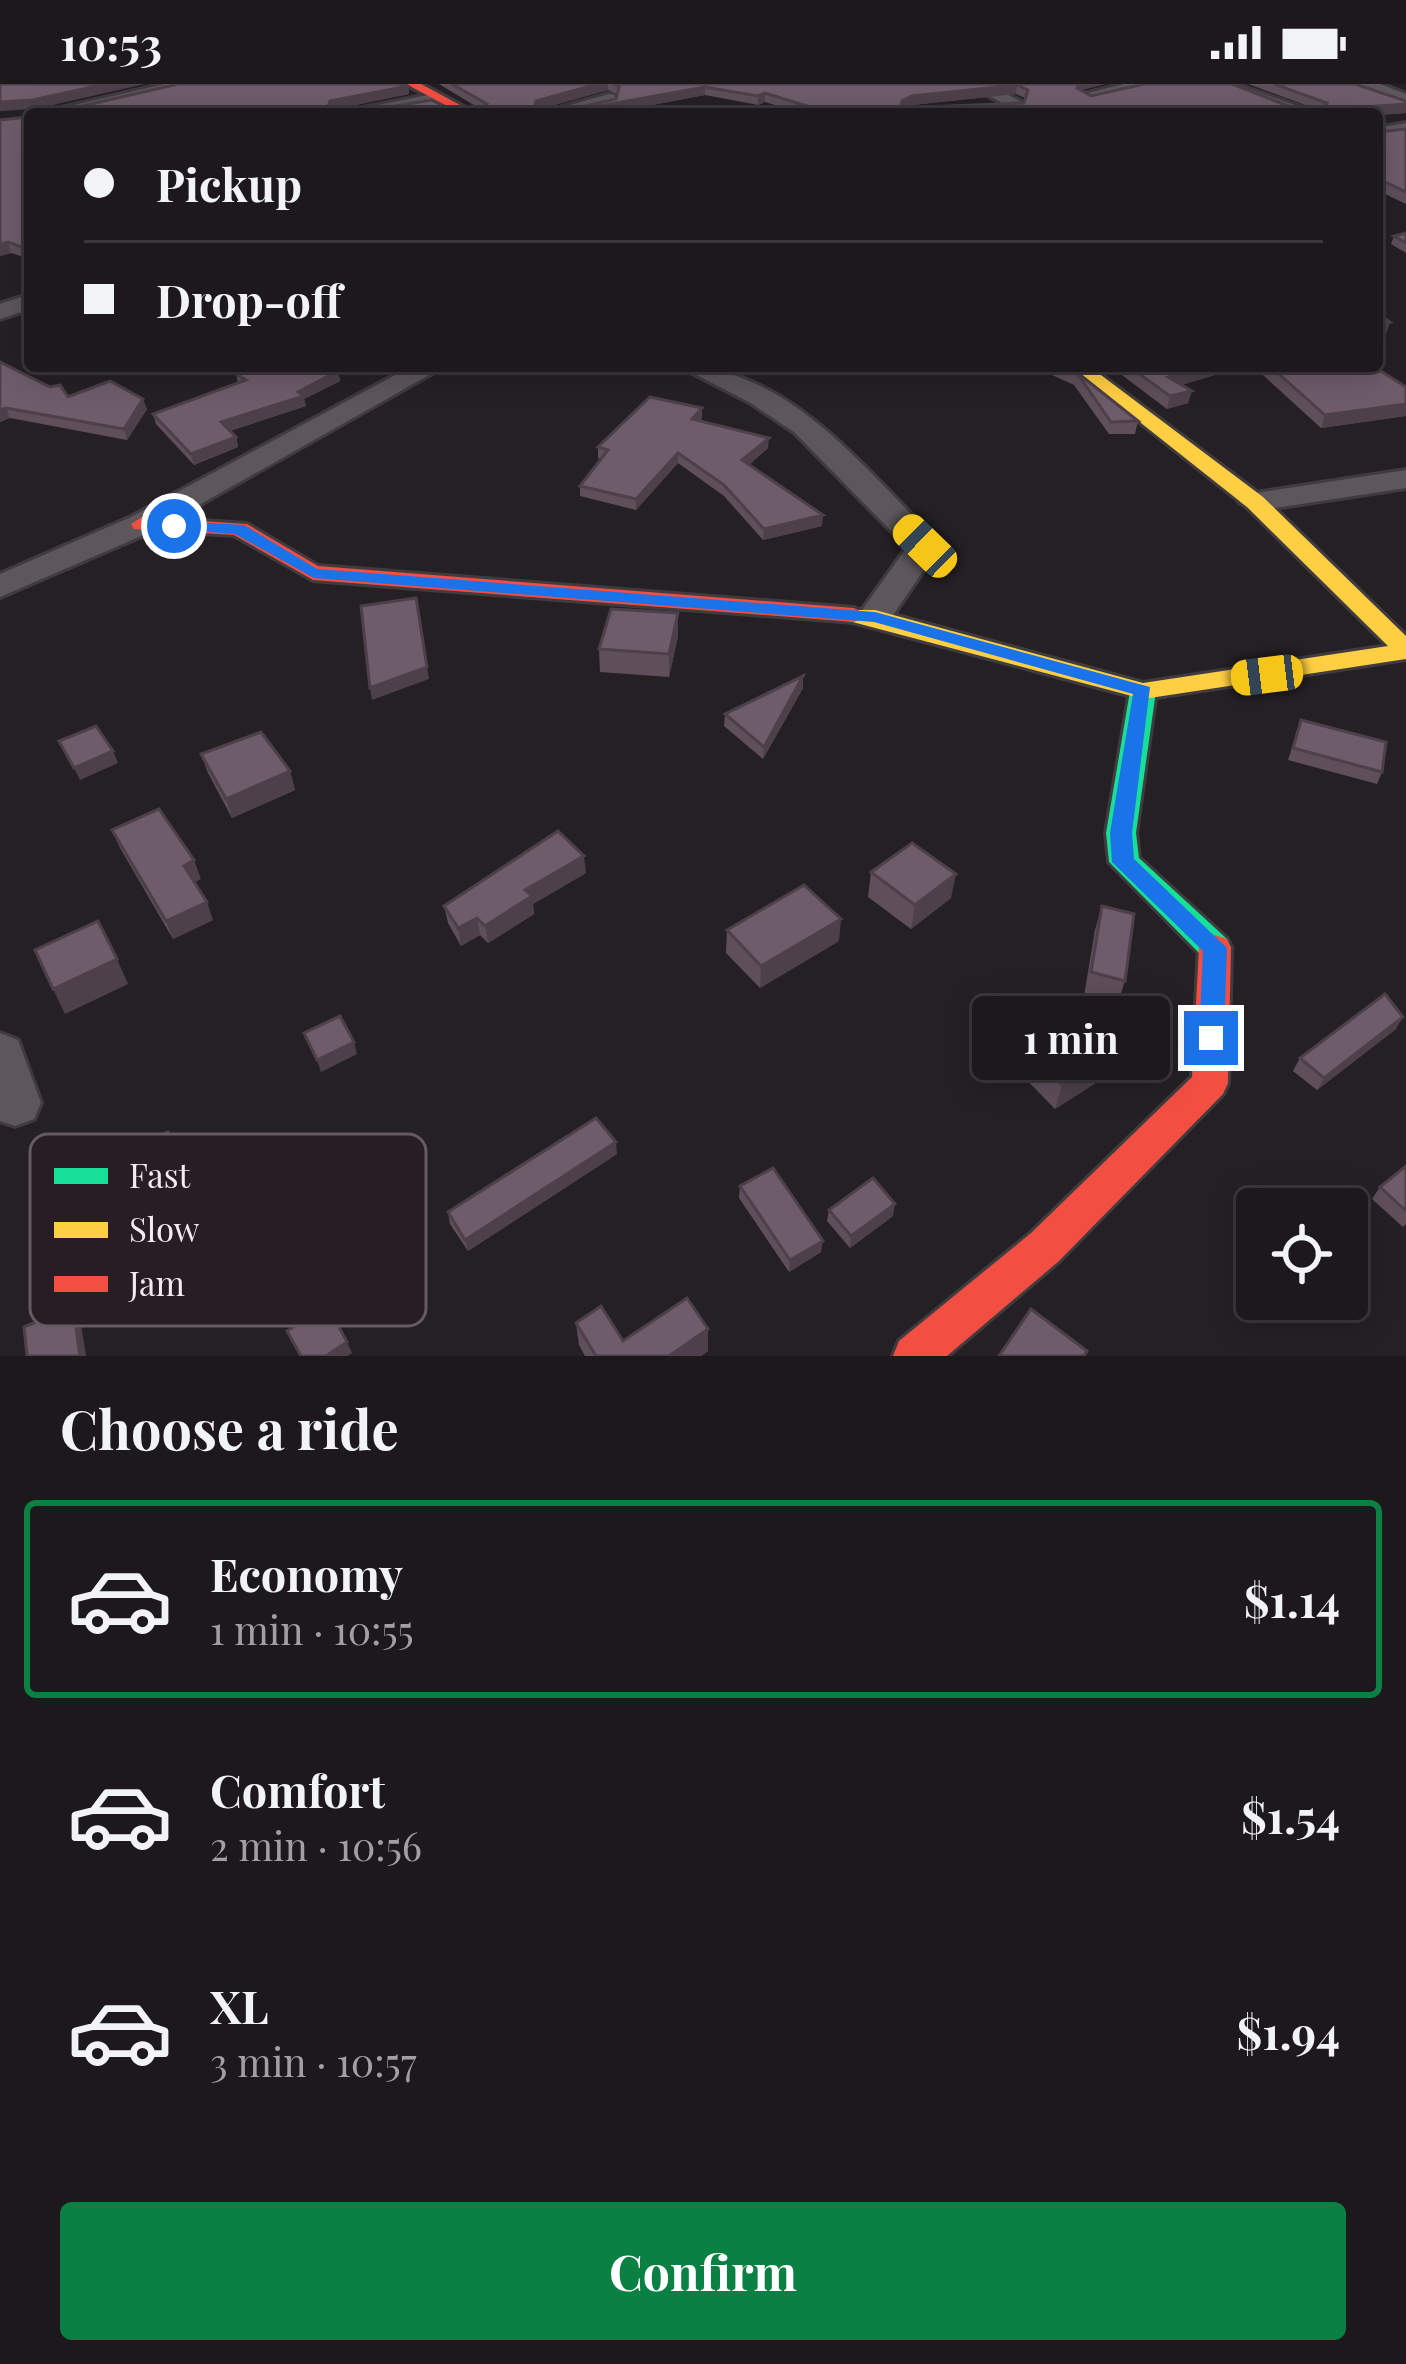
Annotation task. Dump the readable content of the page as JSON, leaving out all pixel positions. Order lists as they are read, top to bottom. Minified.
{"legend":["Fast","Slow","Jam"],"page":{"status":"10:53","banner":["Pickup","Drop-off"],"bubble":"1 min","heading":"Choose a ride","list":[{"name":"Economy","note":"1 min · 10:55","value":"$1.14"},{"name":"Comfort","note":"2 min · 10:56","value":"$1.54"},{"name":"XL","note":"3 min · 10:57","value":"$1.94"}],"buttons":"Confirm"}}
